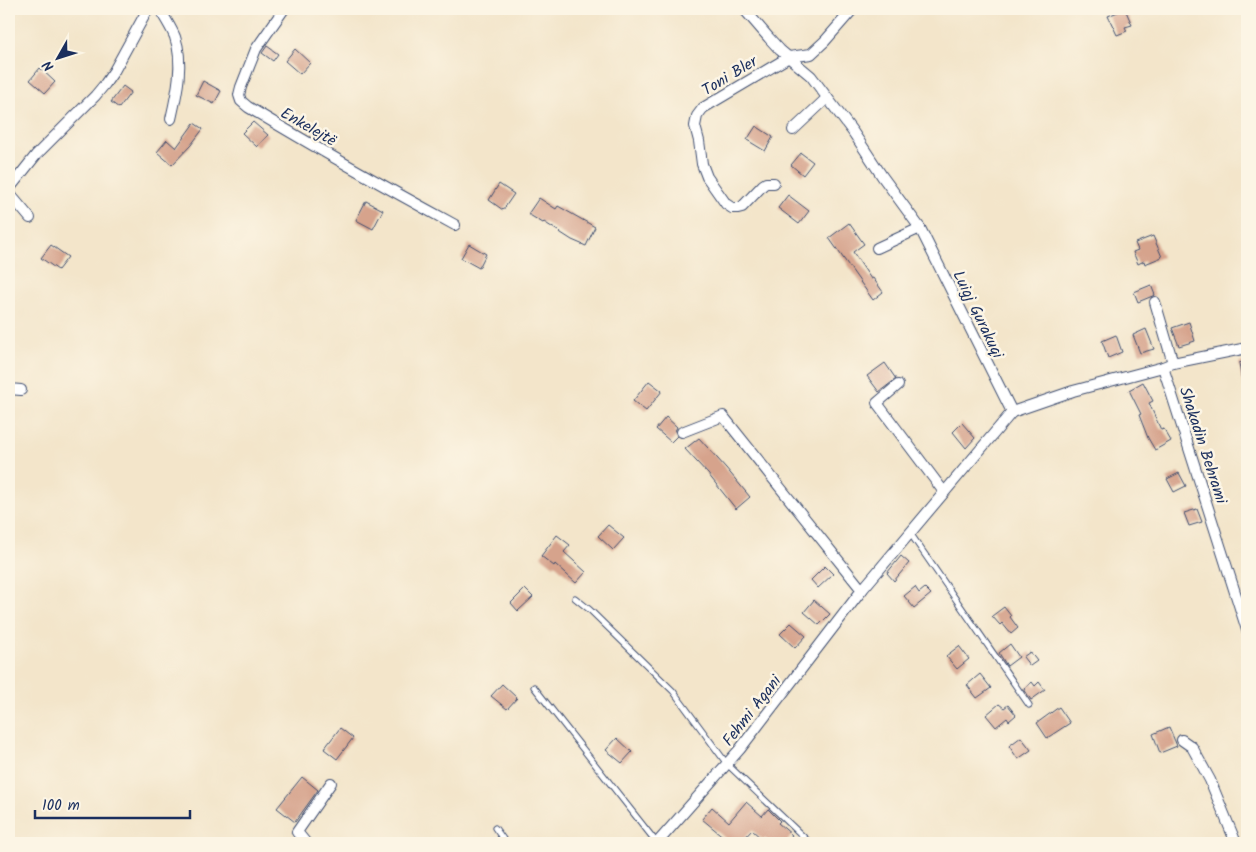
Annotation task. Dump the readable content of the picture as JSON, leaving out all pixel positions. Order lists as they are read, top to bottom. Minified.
{"streets":{"street":["Toni Bler","Enkelejtë","Luigj Gurakuqi","Shakadin Behrami","Fehmi Agani"]},"crossings":[["Toni Bler","Luigj Gurakuqi"],["Luigj Gurakuqi","Fehmi Agani"]],"scale_bar":"100 m","north":"bottom left"}
